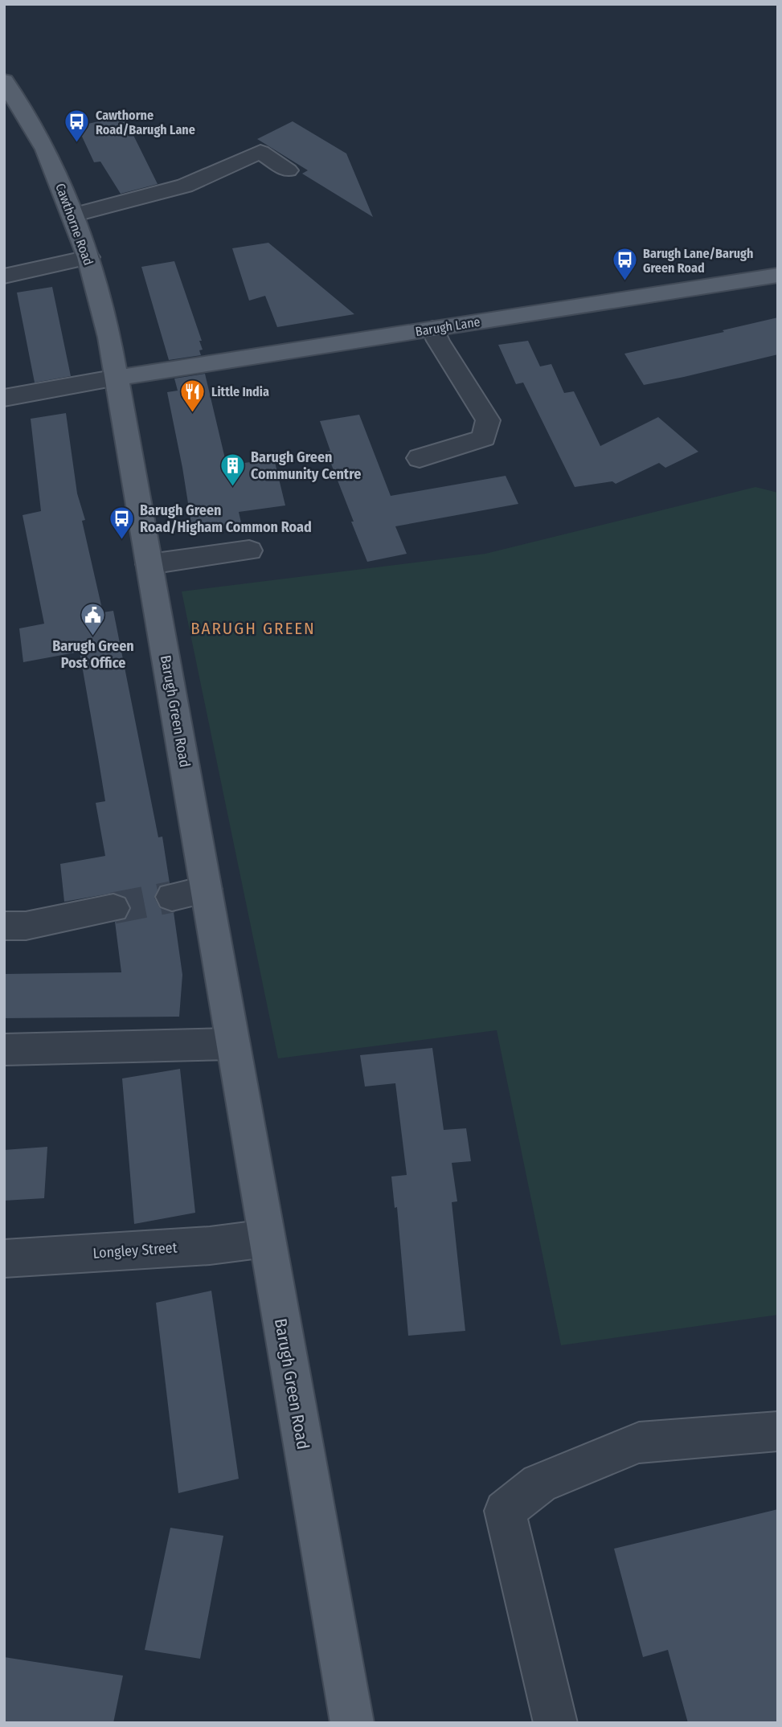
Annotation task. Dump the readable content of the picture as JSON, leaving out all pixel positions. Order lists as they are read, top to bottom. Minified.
{"streets":{"main road":["Cawthorne Road","Barugh Lane","Barugh Green Road"],"street":["Longley Street"]},"crossings":[["Cawthorne Road","Barugh Lane"],["Cawthorne Road","Barugh Green Road"],["Barugh Lane","Barugh Green Road"],["Barugh Green Road","Longley Street"]],"districts":["BARUGH GREEN"],"places":{"bus stop":["Cawthorne Road/Barugh Lane","Barugh Lane/Barugh Green Road","Barugh Green Road/Higham Common Road"],"restaurant":["Little India"],"building":["Barugh Green Community Centre"],"public building":["Barugh Green Post Office"]}}
